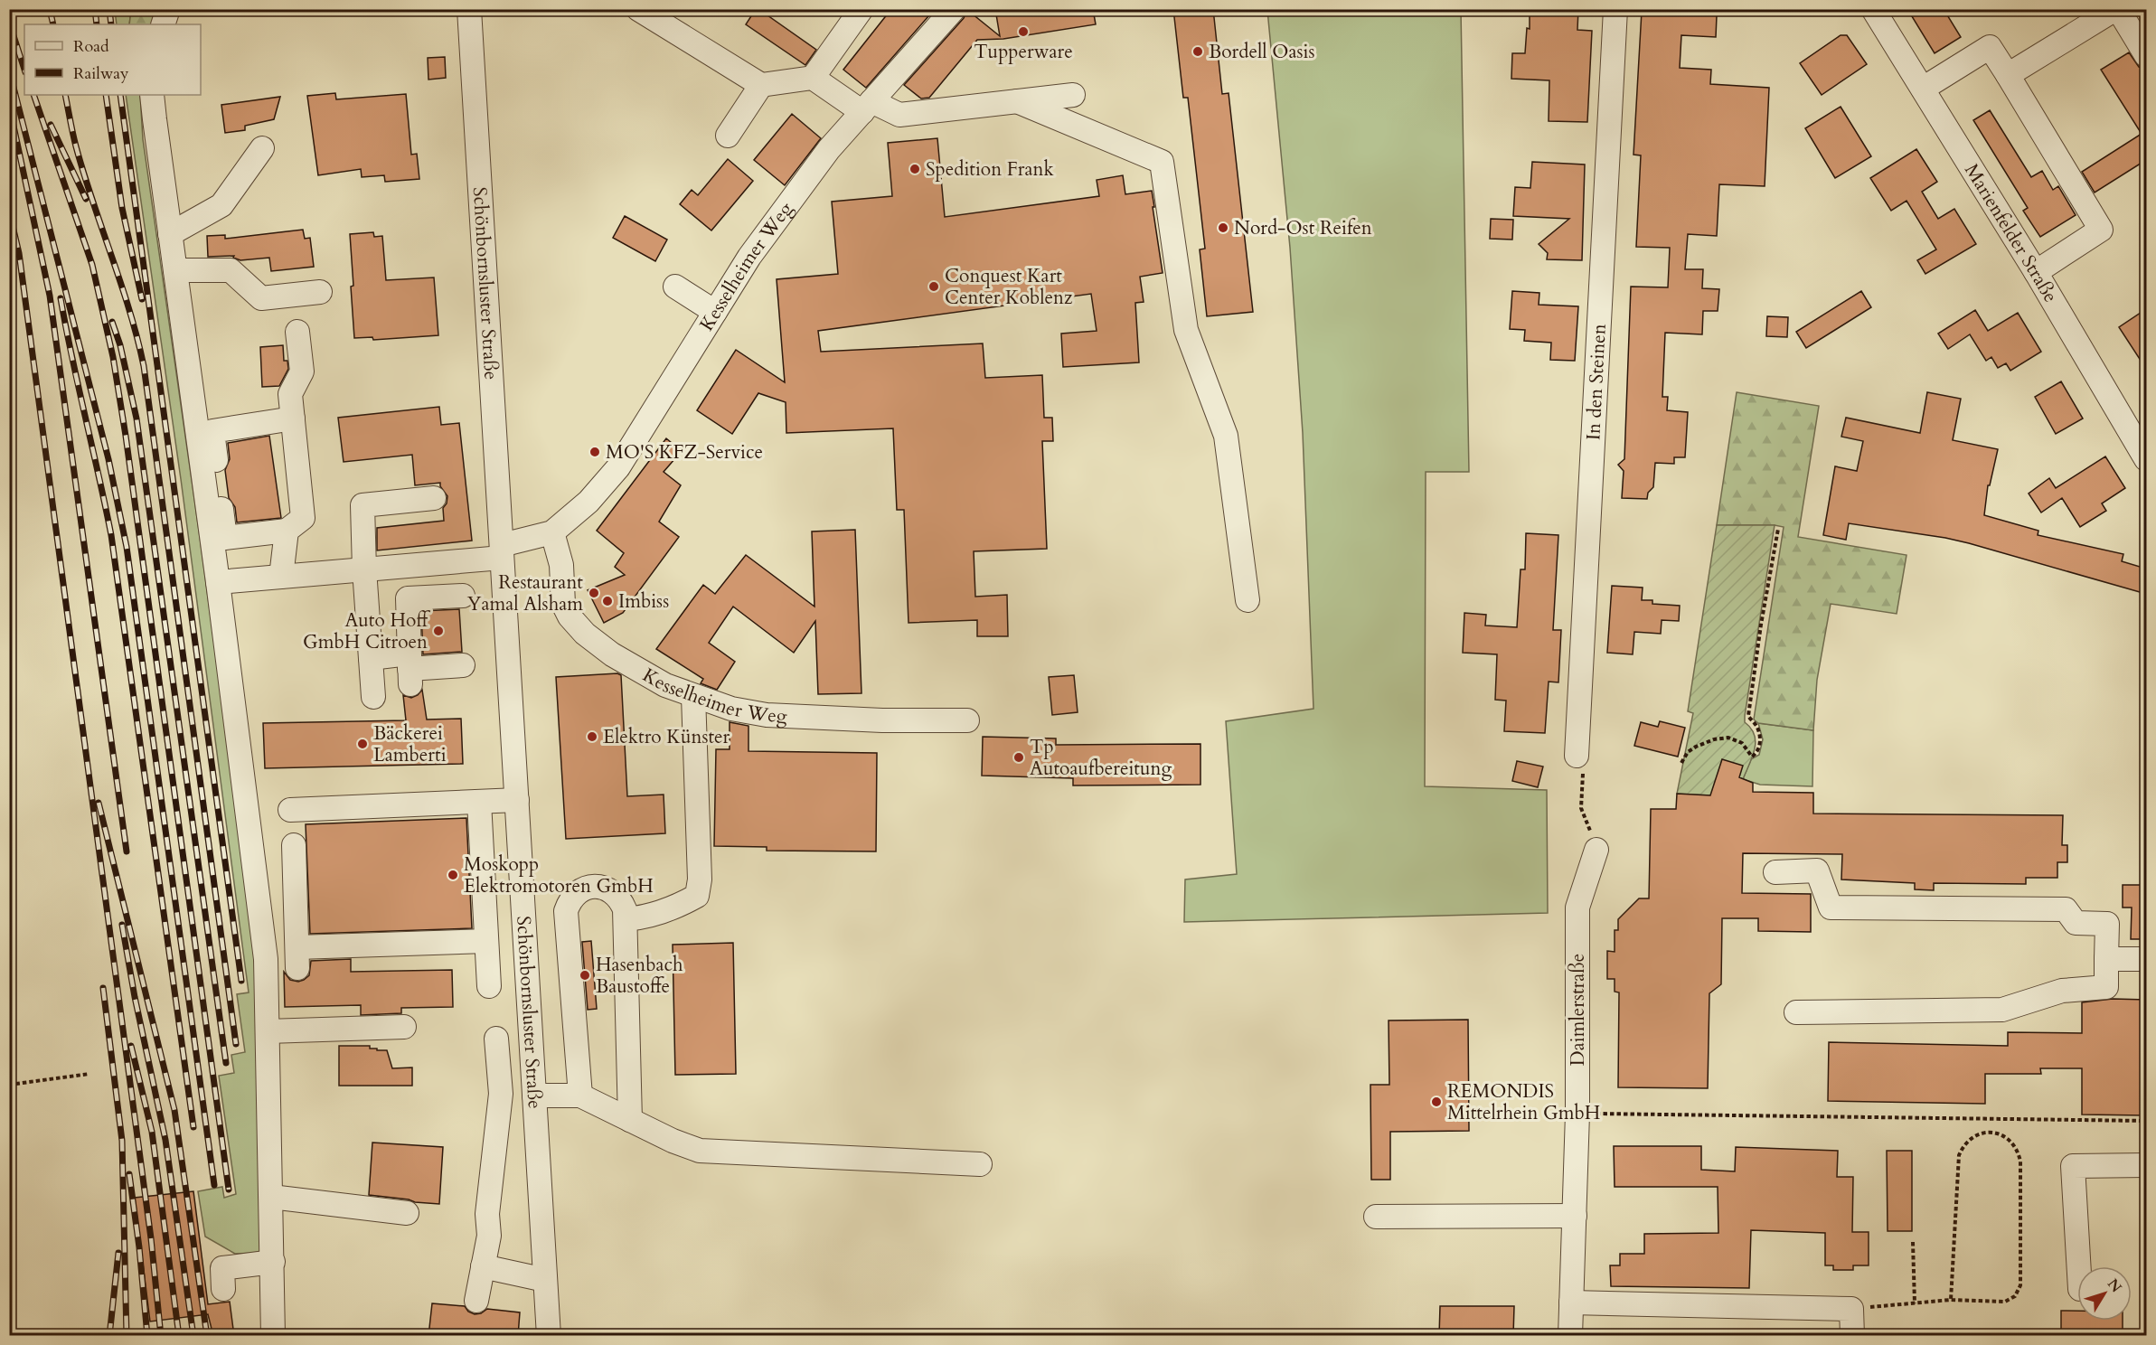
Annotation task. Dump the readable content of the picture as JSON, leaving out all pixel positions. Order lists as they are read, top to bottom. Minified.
{"streets":{"street":["Marienfelder Straße","Kesselheimer Weg","Schönbornsluster Straße","In den Steinen","Daimlerstraße"]},"crossings":[["Kesselheimer Weg","Schönbornsluster Straße"]],"places":["Tupperware","Bordell Oasis","Spedition Frank","Nord-Ost Reifen","Conquest Kart Center Koblenz","MO'S KFZ-Service","Restaurant Yamal Alsham","Imbiss","Auto Hoff GmbH Citroen","Elektro Künster","Bäckerei Lamberti","Tp Autoaufbereitung","Moskopp Elektromotoren GmbH","Hasenbach Baustoffe","REMONDIS Mittelrhein GmbH"],"legend":["Road","Railway"],"north":"top right"}
